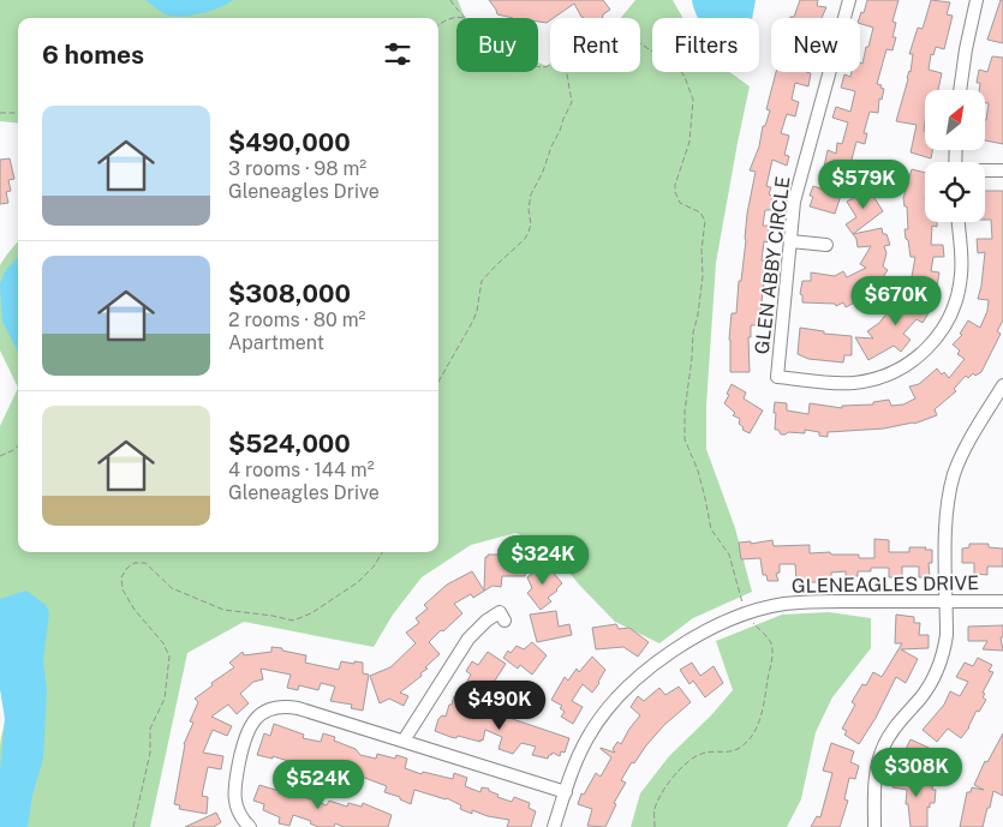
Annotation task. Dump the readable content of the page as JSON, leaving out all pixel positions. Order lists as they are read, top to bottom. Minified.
{"streets":{"street":["GLEN ABBY CIRCLE","GLENEAGLES DRIVE"]},"north":"top right","page":{"chip":["Buy","Rent","Filters","New"],"heading":"6 homes","list":[{"name":"$490,000","note":"3 rooms · 98 m² · Gleneagles Drive"},{"name":"$308,000","note":"2 rooms · 80 m² · Apartment"},{"name":"$524,000","note":"4 rooms · 144 m² · Gleneagles Drive"}],"price":["$579K","$670K","$324K","$490K","$308K","$524K"]}}
